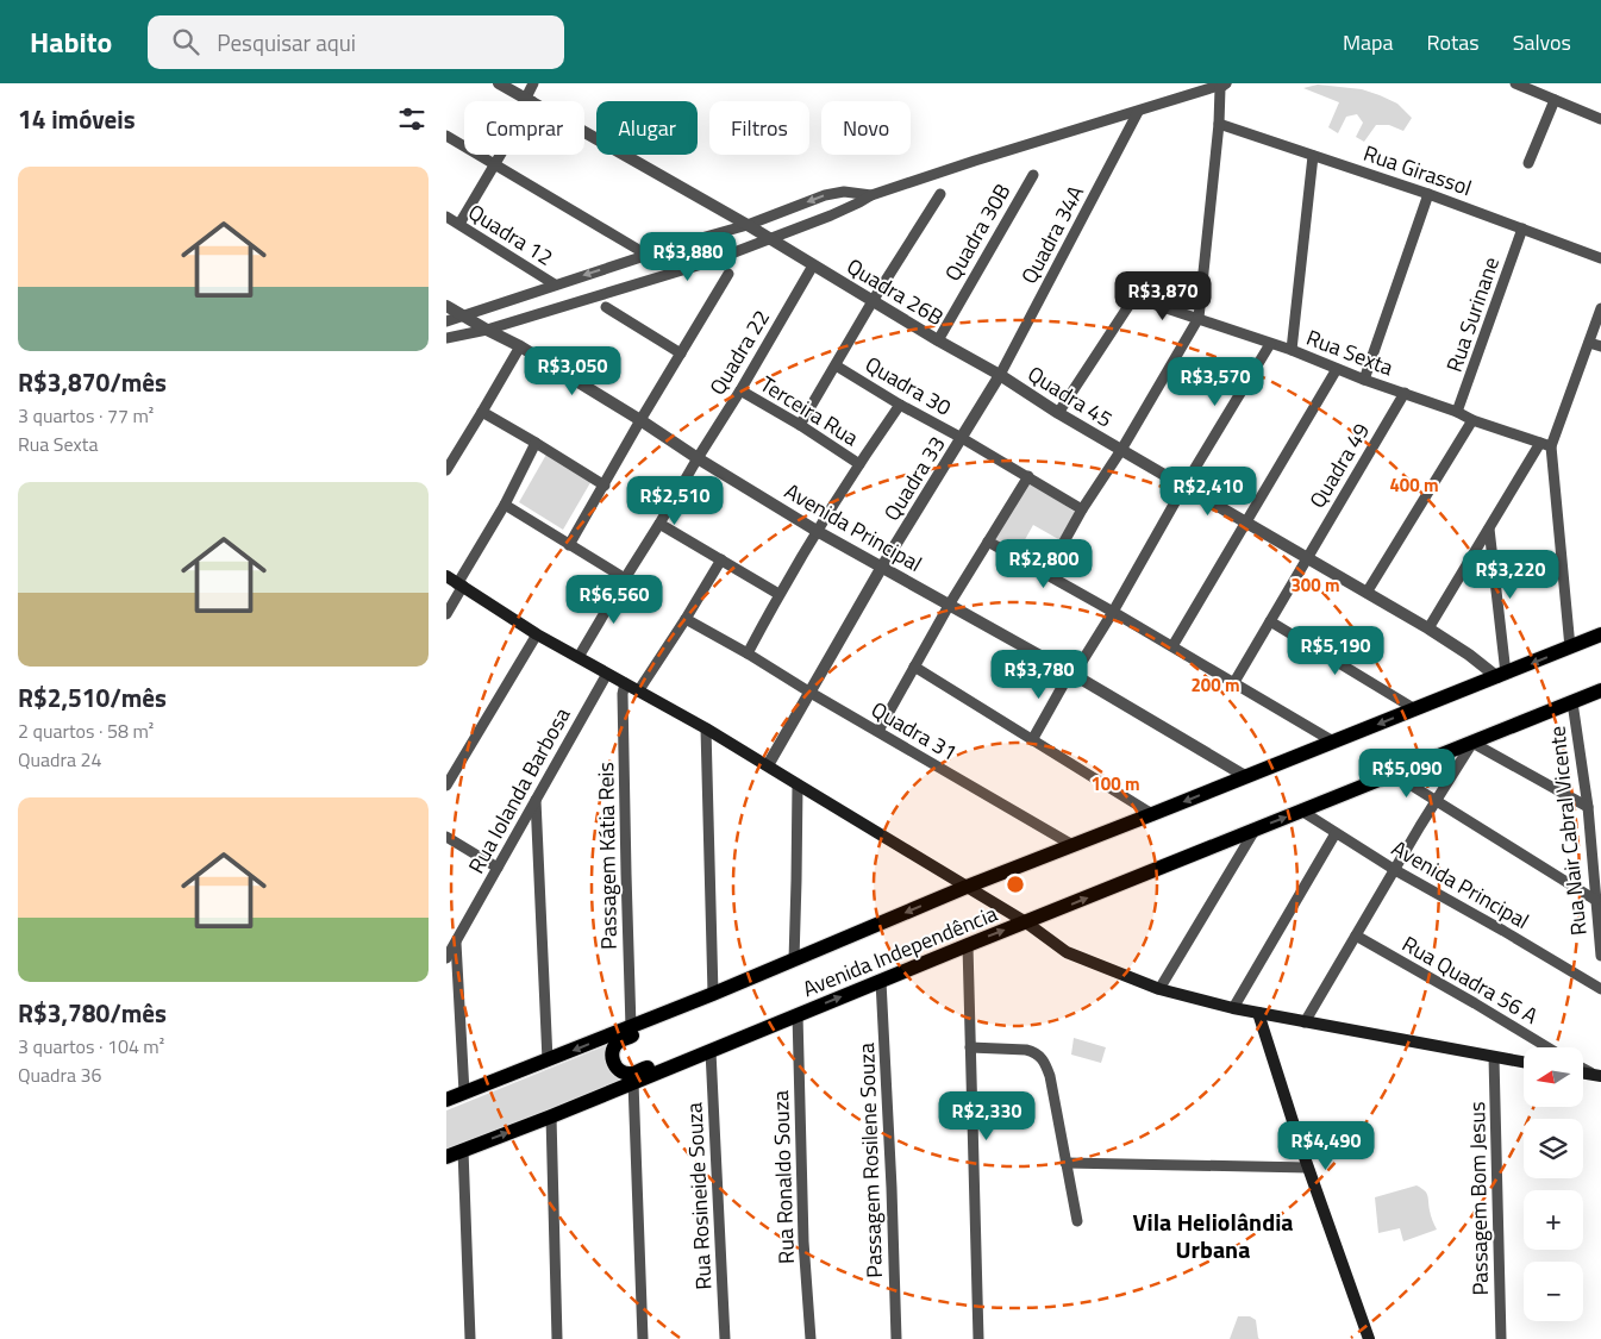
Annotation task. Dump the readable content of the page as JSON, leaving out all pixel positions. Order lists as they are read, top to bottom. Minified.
{"streets":{"main road":["Avenida Independência"],"street":["Rua Girassol","Quadra 30B","Quadra 12","Quadra 34A","Quadra 26B","Rua Surinane","Quadra 22","Rua Sexta","Quadra 30","Quadra 45","Terceira Rua","Quadra 49","Quadra 33","Avenida Principal","Quadra 31","Rua Iolanda Barbosa","Rua Nair Cabral Vicente","Passagem Kátia Reis","Rua Quadra 56 A","Passagem Rosilene Souza","Rua Ronaldo Souza","Rua Rosineide Souza","Passagem Bom Jesus"]},"crossings":[["Rua Girassol","Rua Surinane"],["Quadra 30B","Quadra 26B"],["Quadra 34A","Quadra 26B"],["Quadra 34A","Quadra 45"],["Quadra 26B","Quadra 22"],["Quadra 26B","Quadra 45"],["Rua Surinane","Rua Sexta"],["Quadra 22","Terceira Rua"],["Quadra 22","Avenida Principal"],["Rua Sexta","Quadra 45"],["Rua Sexta","Quadra 49"],["Quadra 30","Quadra 33"],["Quadra 45","Quadra 49"],["Quadra 45","Avenida Independência"],["Quadra 33","Avenida Principal"],["Quadra 33","Quadra 31"],["Avenida Principal","Avenida Independência"],["Quadra 31","Avenida Independência"],["Rua Nair Cabral Vicente","Avenida Independência"],["Passagem Kátia Reis","Avenida Independência"],["Avenida Independência","Passagem Rosilene Souza"],["Avenida Independência","Rua Ronaldo Souza"],["Avenida Independência","Rua Rosineide Souza"]],"districts":["Vila Heliolândia Urbana"],"north":"left","page":{"header":"Habito","search":"Pesquisar aqui","nav":["Mapa","Rotas","Salvos"],"heading":"14 imóveis","chip":["Comprar","Alugar","Filtros","Novo"],"list":[{"name":"R$3,870/mês","note":"3 quartos · 77 m² · Rua Sexta"},{"name":"R$2,510/mês","note":"2 quartos · 58 m² · Quadra 24"},{"name":"R$3,780/mês","note":"3 quartos · 104 m² · Quadra 36"}],"price":["R$3,880","R$3,870","R$3,050","R$3,570","R$2,410","R$2,510","R$2,800","R$3,220","R$6,560","R$5,190","R$3,780","R$5,090","R$2,330","R$4,490"],"map_buttons":["+","−"]},"rings":["400 m","300 m","200 m","100 m"]}
